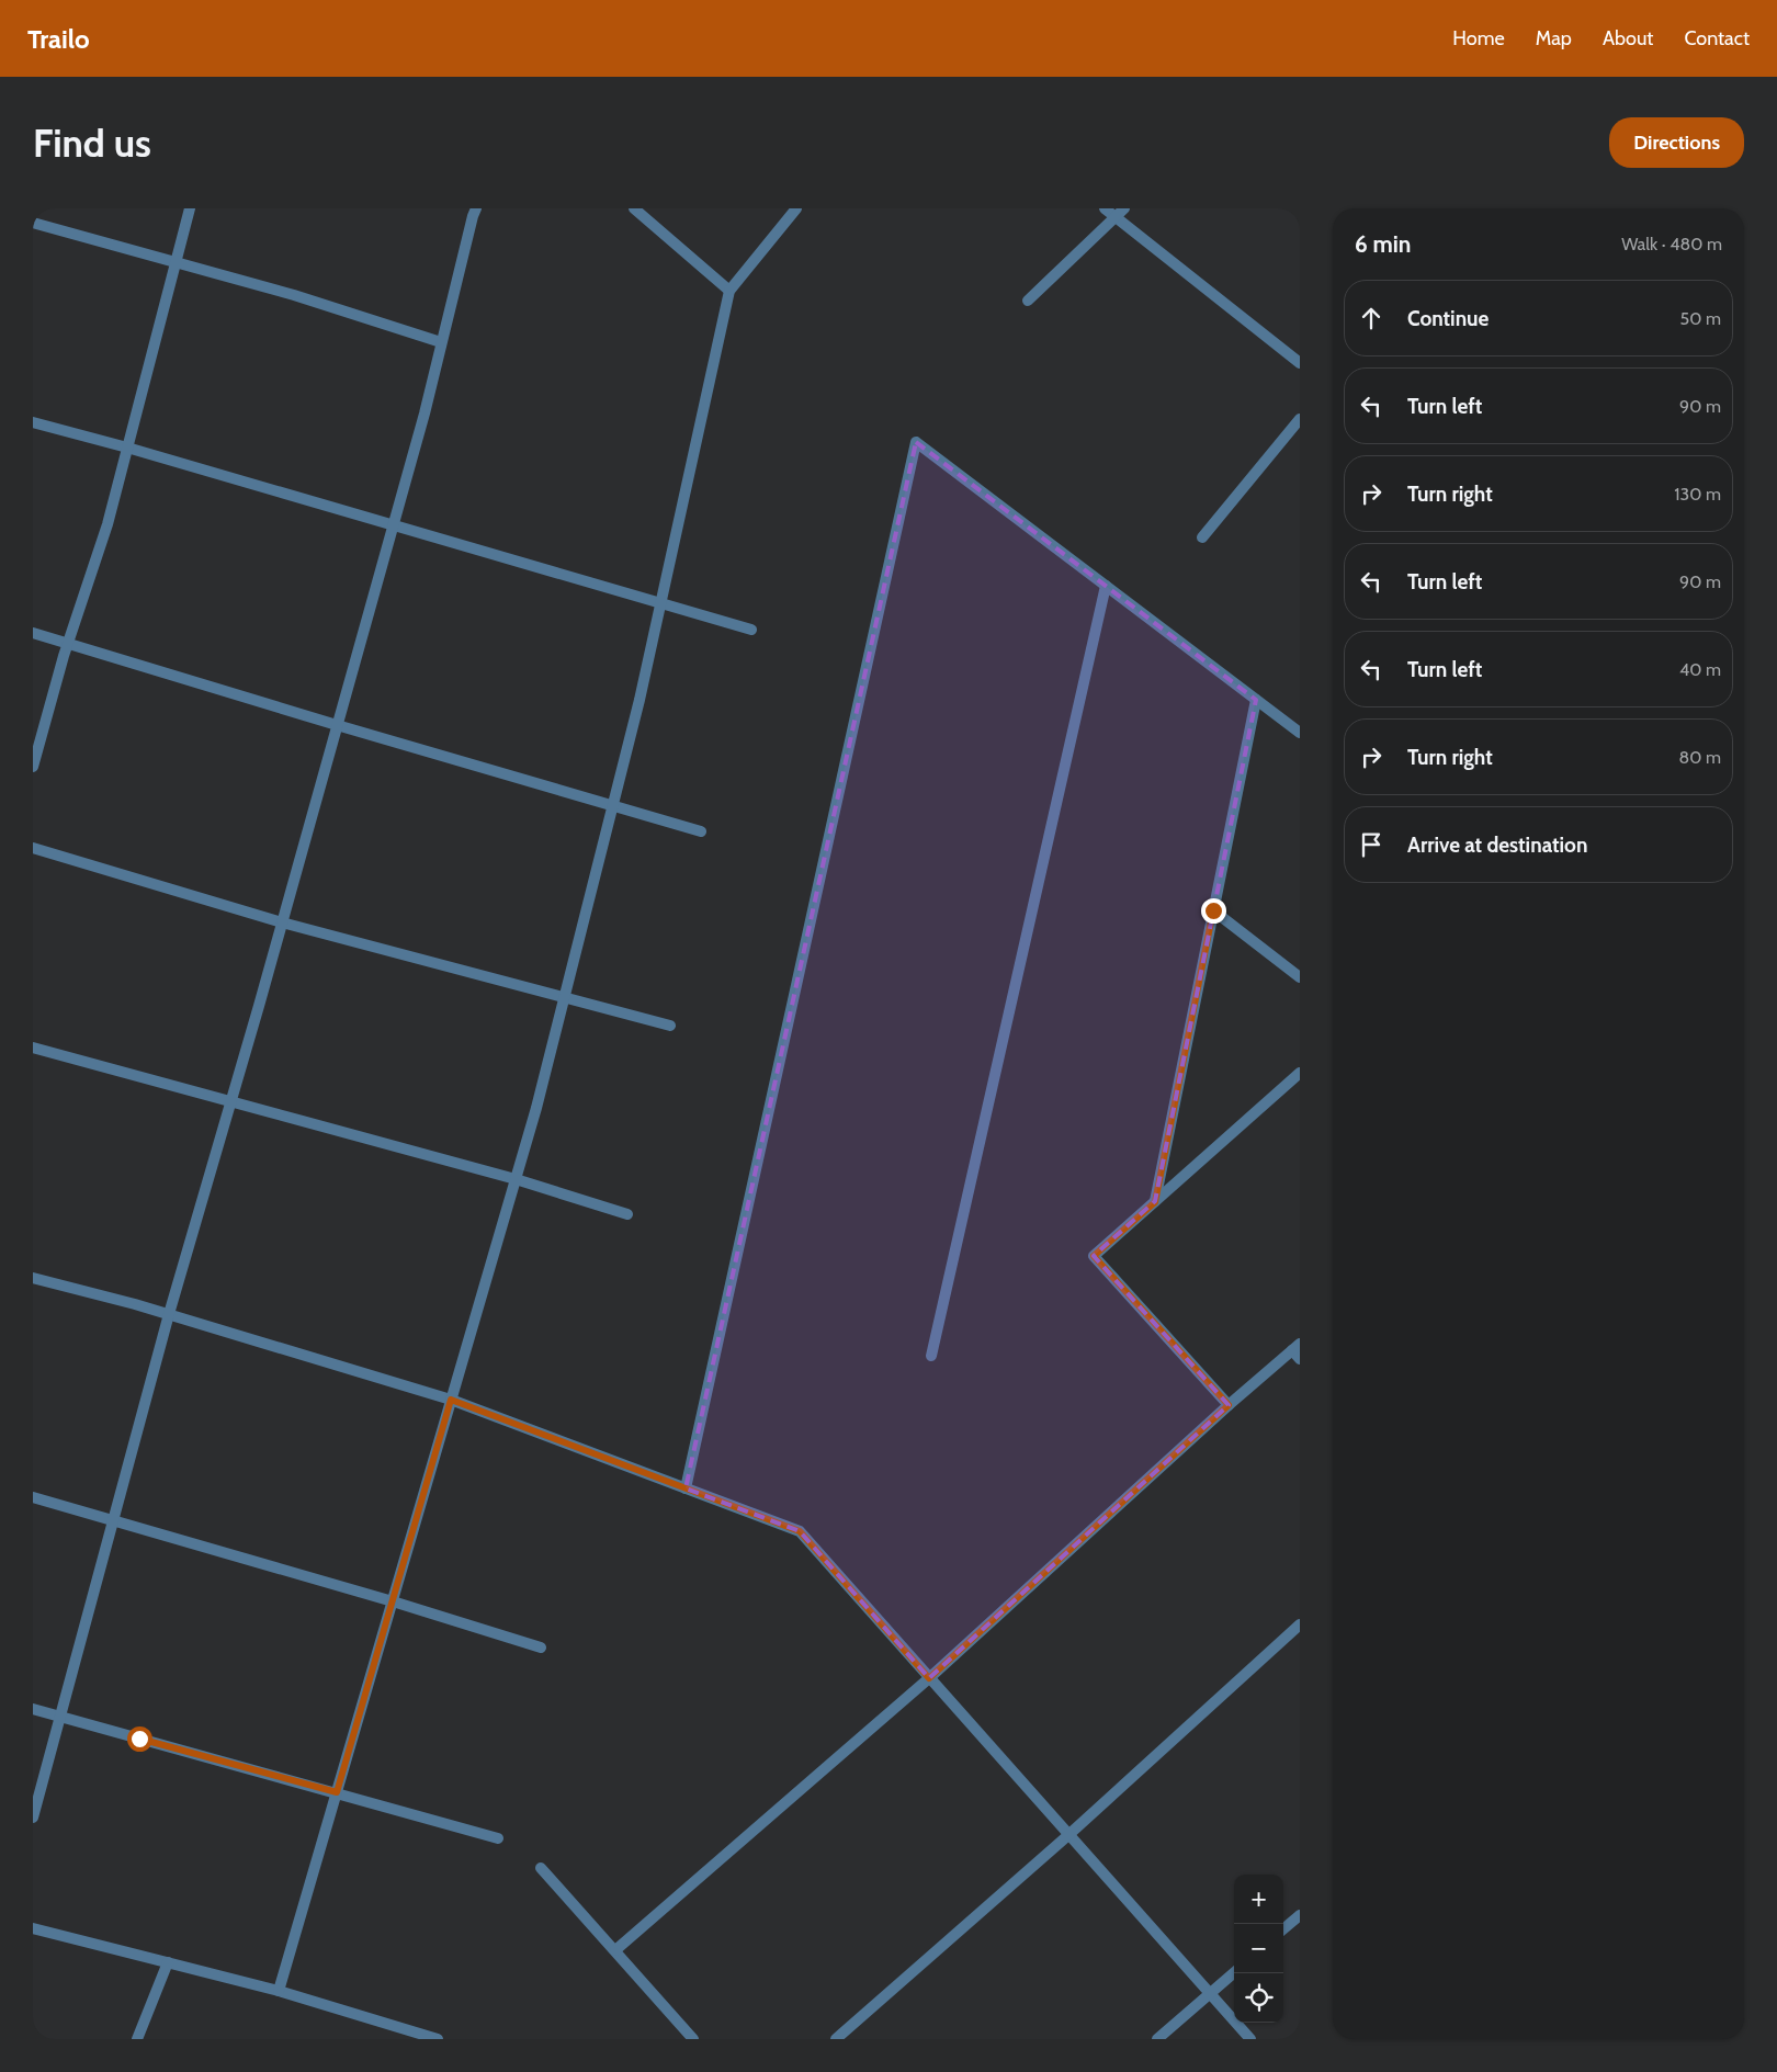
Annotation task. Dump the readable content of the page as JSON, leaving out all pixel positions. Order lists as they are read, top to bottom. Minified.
{"page":{"header":"Trailo","nav":["Home","Map","About","Contact"],"buttons":"Directions","title":"Find us","heading":["6 min","Walk · 480 m"],"list":[["Continue","50 m"],["Turn left","90 m"],["Turn right","130 m"],["Turn left","90 m"],["Turn left","40 m"],["Turn right","80 m"],"Arrive at destination"],"map_buttons":["+","−"]}}
